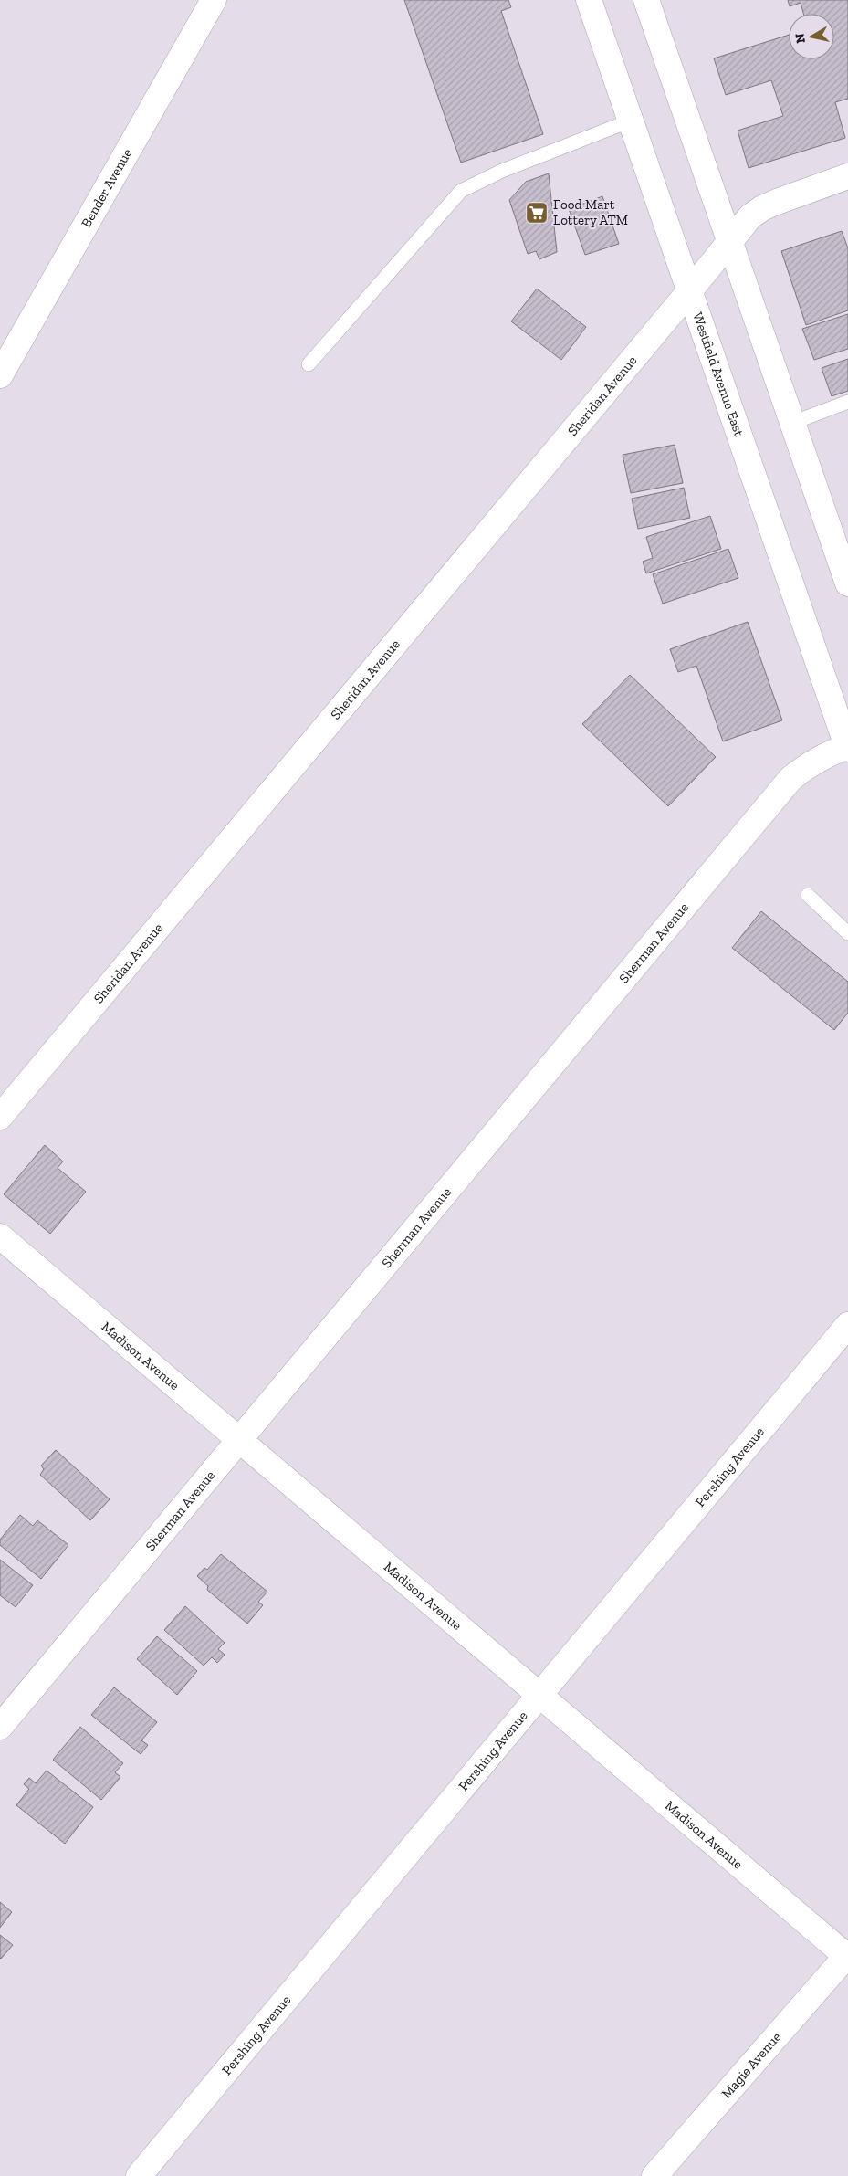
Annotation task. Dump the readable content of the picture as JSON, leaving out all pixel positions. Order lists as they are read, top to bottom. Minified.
{"streets":{"street":["Bender Avenue","Westfield Avenue East","Sheridan Avenue","Sherman Avenue","Madison Avenue","Pershing Avenue","Magie Avenue"]},"crossings":[["Westfield Avenue East","Sheridan Avenue"],["Westfield Avenue East","Sherman Avenue"],["Sherman Avenue","Madison Avenue"],["Madison Avenue","Pershing Avenue"],["Madison Avenue","Magie Avenue"]],"places":{"supermarket":["Food Mart Lottery ATM"]},"north":"left"}
